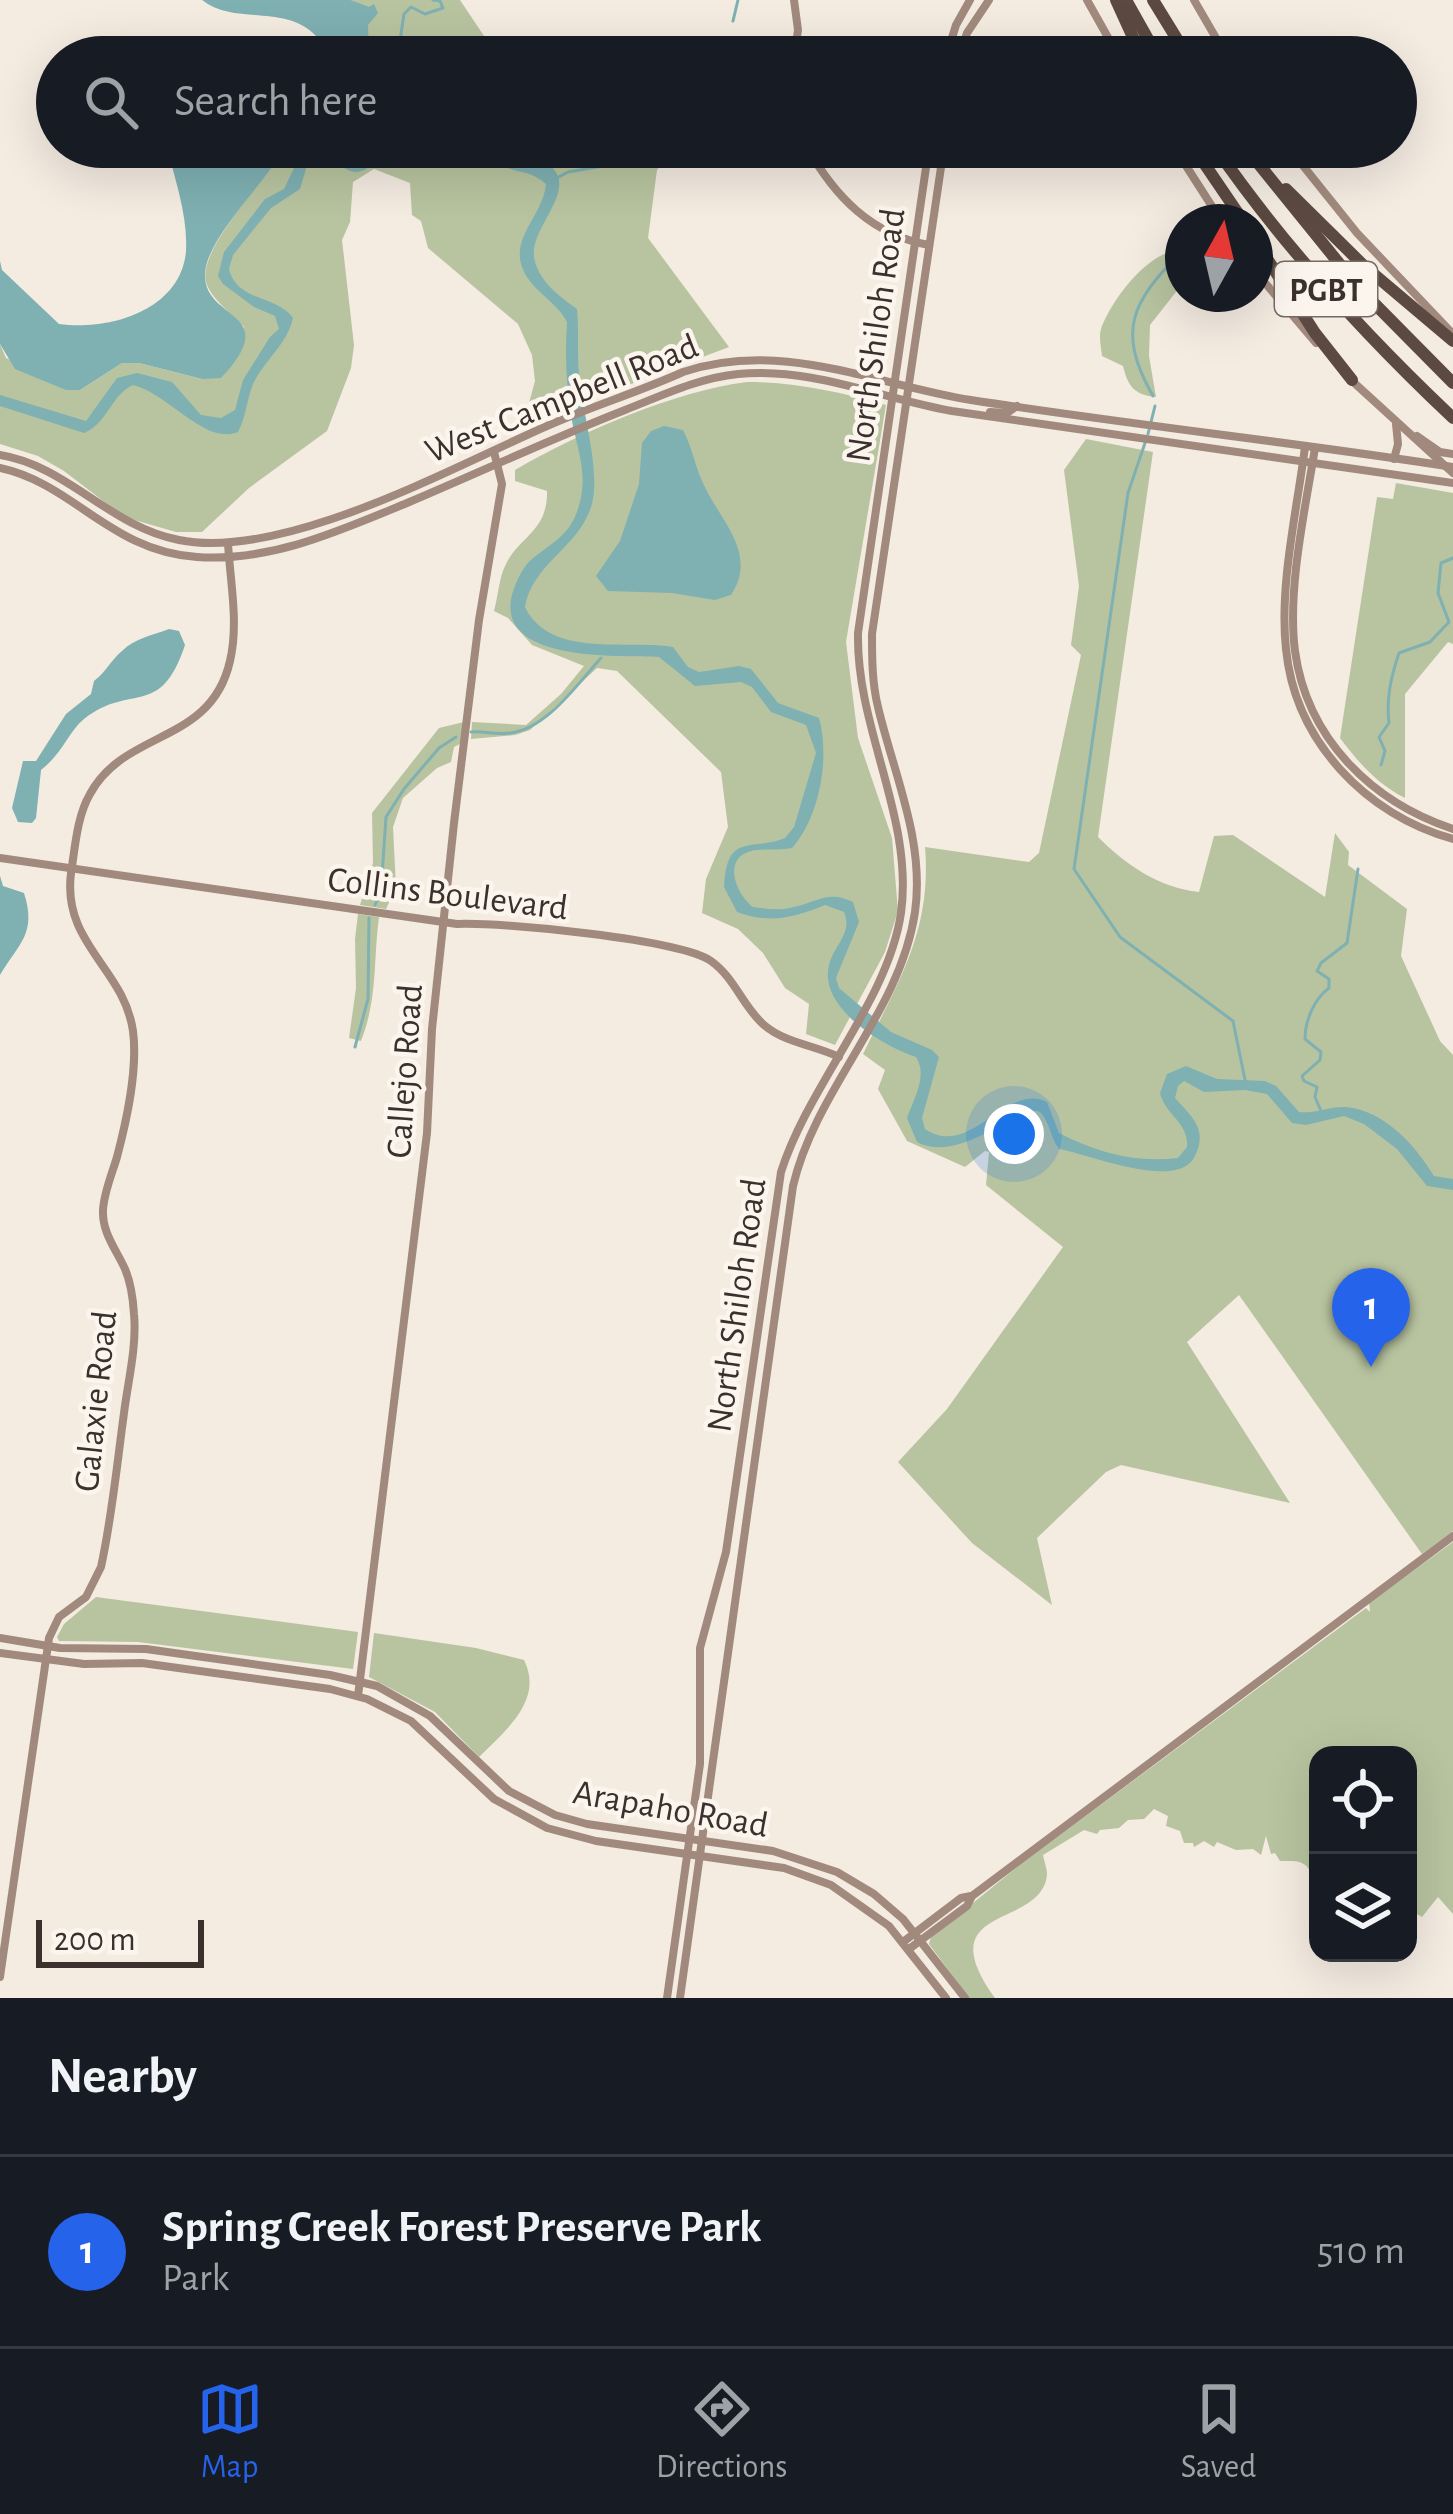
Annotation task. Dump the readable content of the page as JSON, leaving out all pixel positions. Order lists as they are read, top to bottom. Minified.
{"streets":{"highway":["PGBT"],"main road":["North Shiloh Road","West Campbell Road","Collins Boulevard","Callejo Road","Galaxie Road","Arapaho Road"]},"crossings":[["North Shiloh Road","West Campbell Road"],["North Shiloh Road","Collins Boulevard"],["North Shiloh Road","Arapaho Road"],["West Campbell Road","Callejo Road"],["West Campbell Road","Galaxie Road"],["Collins Boulevard","Callejo Road"],["Collins Boulevard","Galaxie Road"],["Callejo Road","Arapaho Road"],["Galaxie Road","Arapaho Road"]],"scale_bar":"200 m","north":"top","page":{"search":"Search here","pins":"1","scale":"200 m","heading":"Nearby","list":[{"mark":"1","name":"Spring Creek Forest Preserve Park","note":"Park","value":"510 m"}],"nav":["Map","Directions","Saved"]}}
